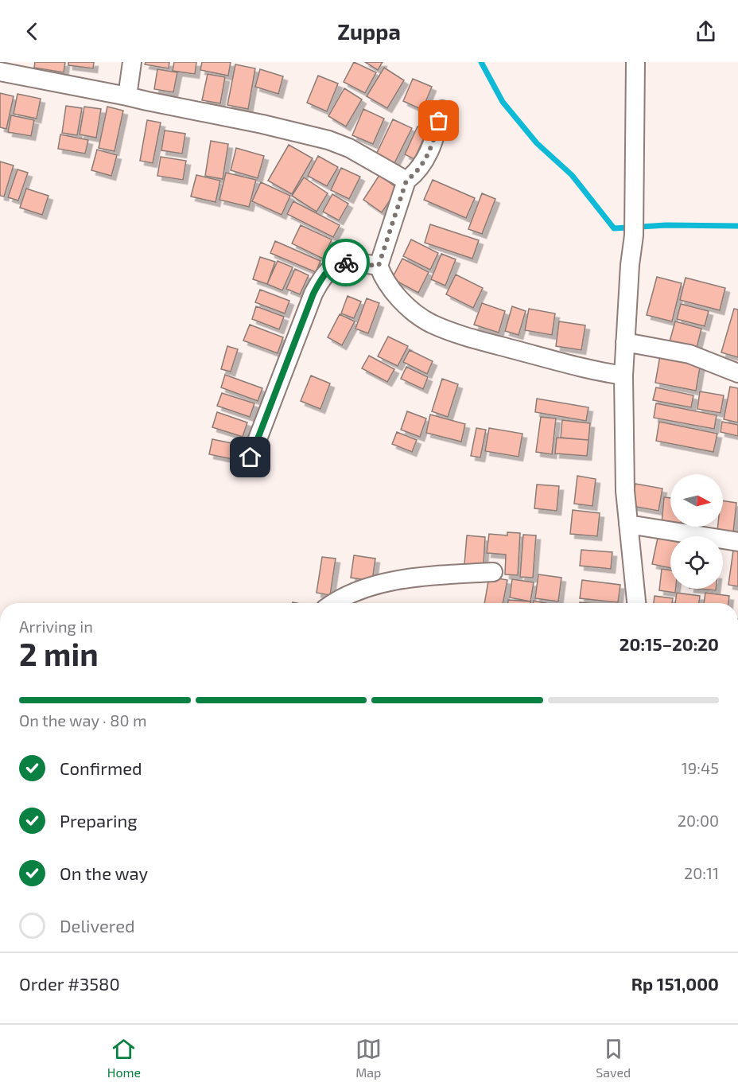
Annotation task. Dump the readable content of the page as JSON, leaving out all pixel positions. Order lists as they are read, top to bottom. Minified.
{"north":"right","page":{"header":"Zuppa","heading":["2 min","Arriving in","20:15–20:20"],"panel":["Order #3580","Rp 151,000"],"bar":"On the way · 80 m","list":[["Confirmed","19:45"],["Preparing","20:00"],["On the way","20:11"],"Delivered"],"tabs":["Home","Map","Saved"]}}
